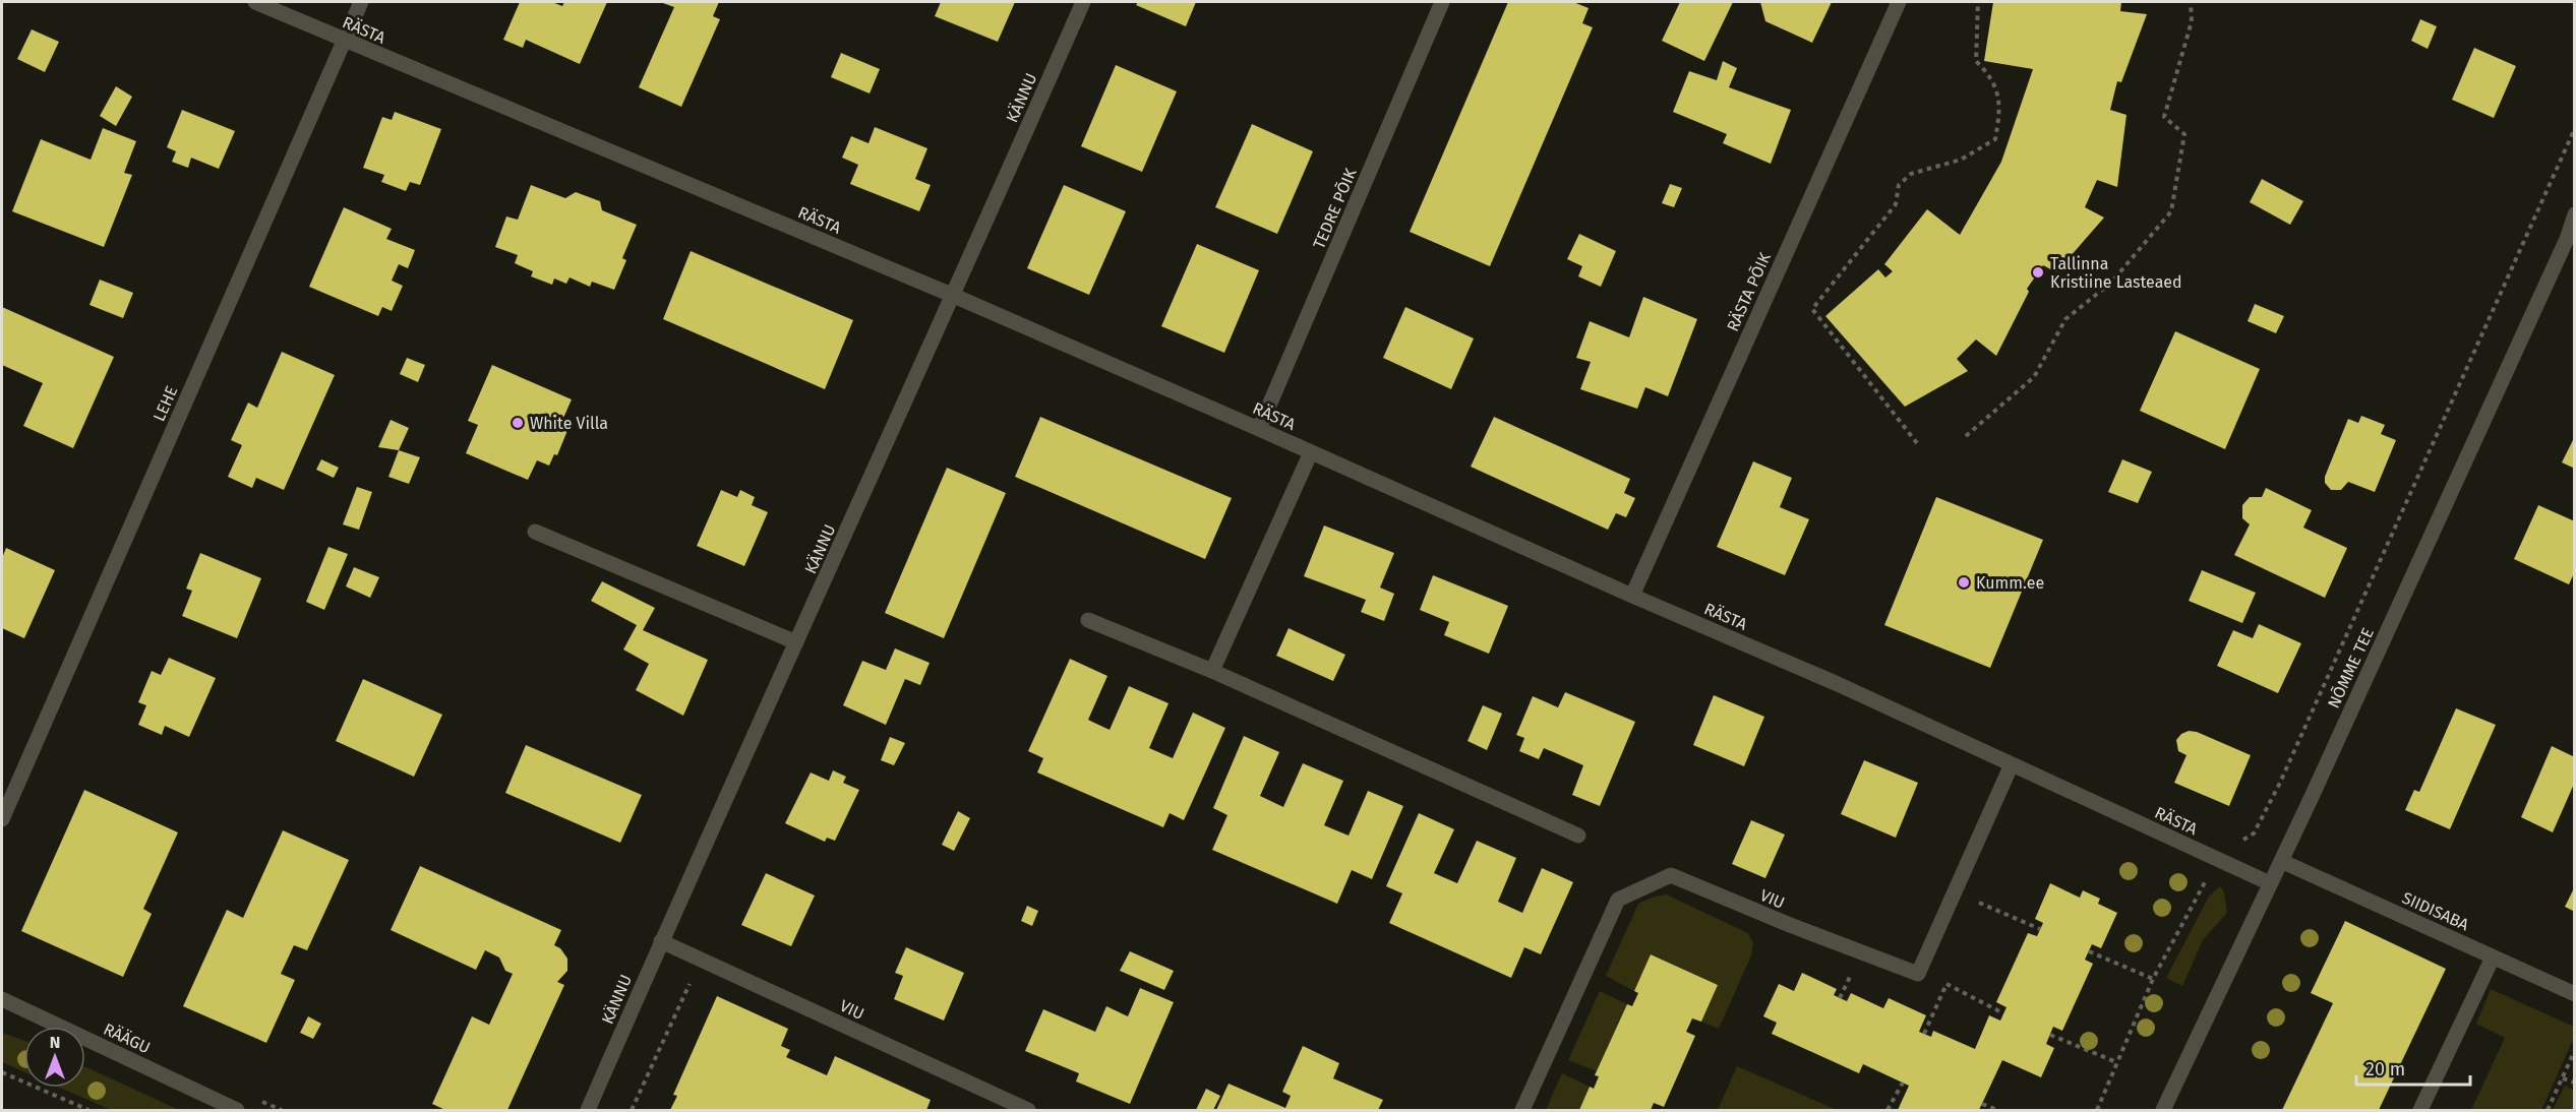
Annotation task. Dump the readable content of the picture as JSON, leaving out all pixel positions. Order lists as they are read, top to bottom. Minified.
{"streets":{"street":["RÄSTA","KÄNNU","TEDRE PÕIK","RÄSTA PÕIK","LEHE","NÕMME TEE","VIU","SIIDISABA","RÄÄGU"]},"crossings":[["RÄSTA","KÄNNU"],["RÄSTA","TEDRE PÕIK"],["RÄSTA","RÄSTA PÕIK"],["RÄSTA","LEHE"],["RÄSTA","NÕMME TEE"],["RÄSTA","VIU"],["KÄNNU","VIU"],["NÕMME TEE","SIIDISABA"]],"places":["Tallinna Kristiine Lasteaed","White Villa","Kumm.ee"],"scale_bar":"20 m","north":"top"}
